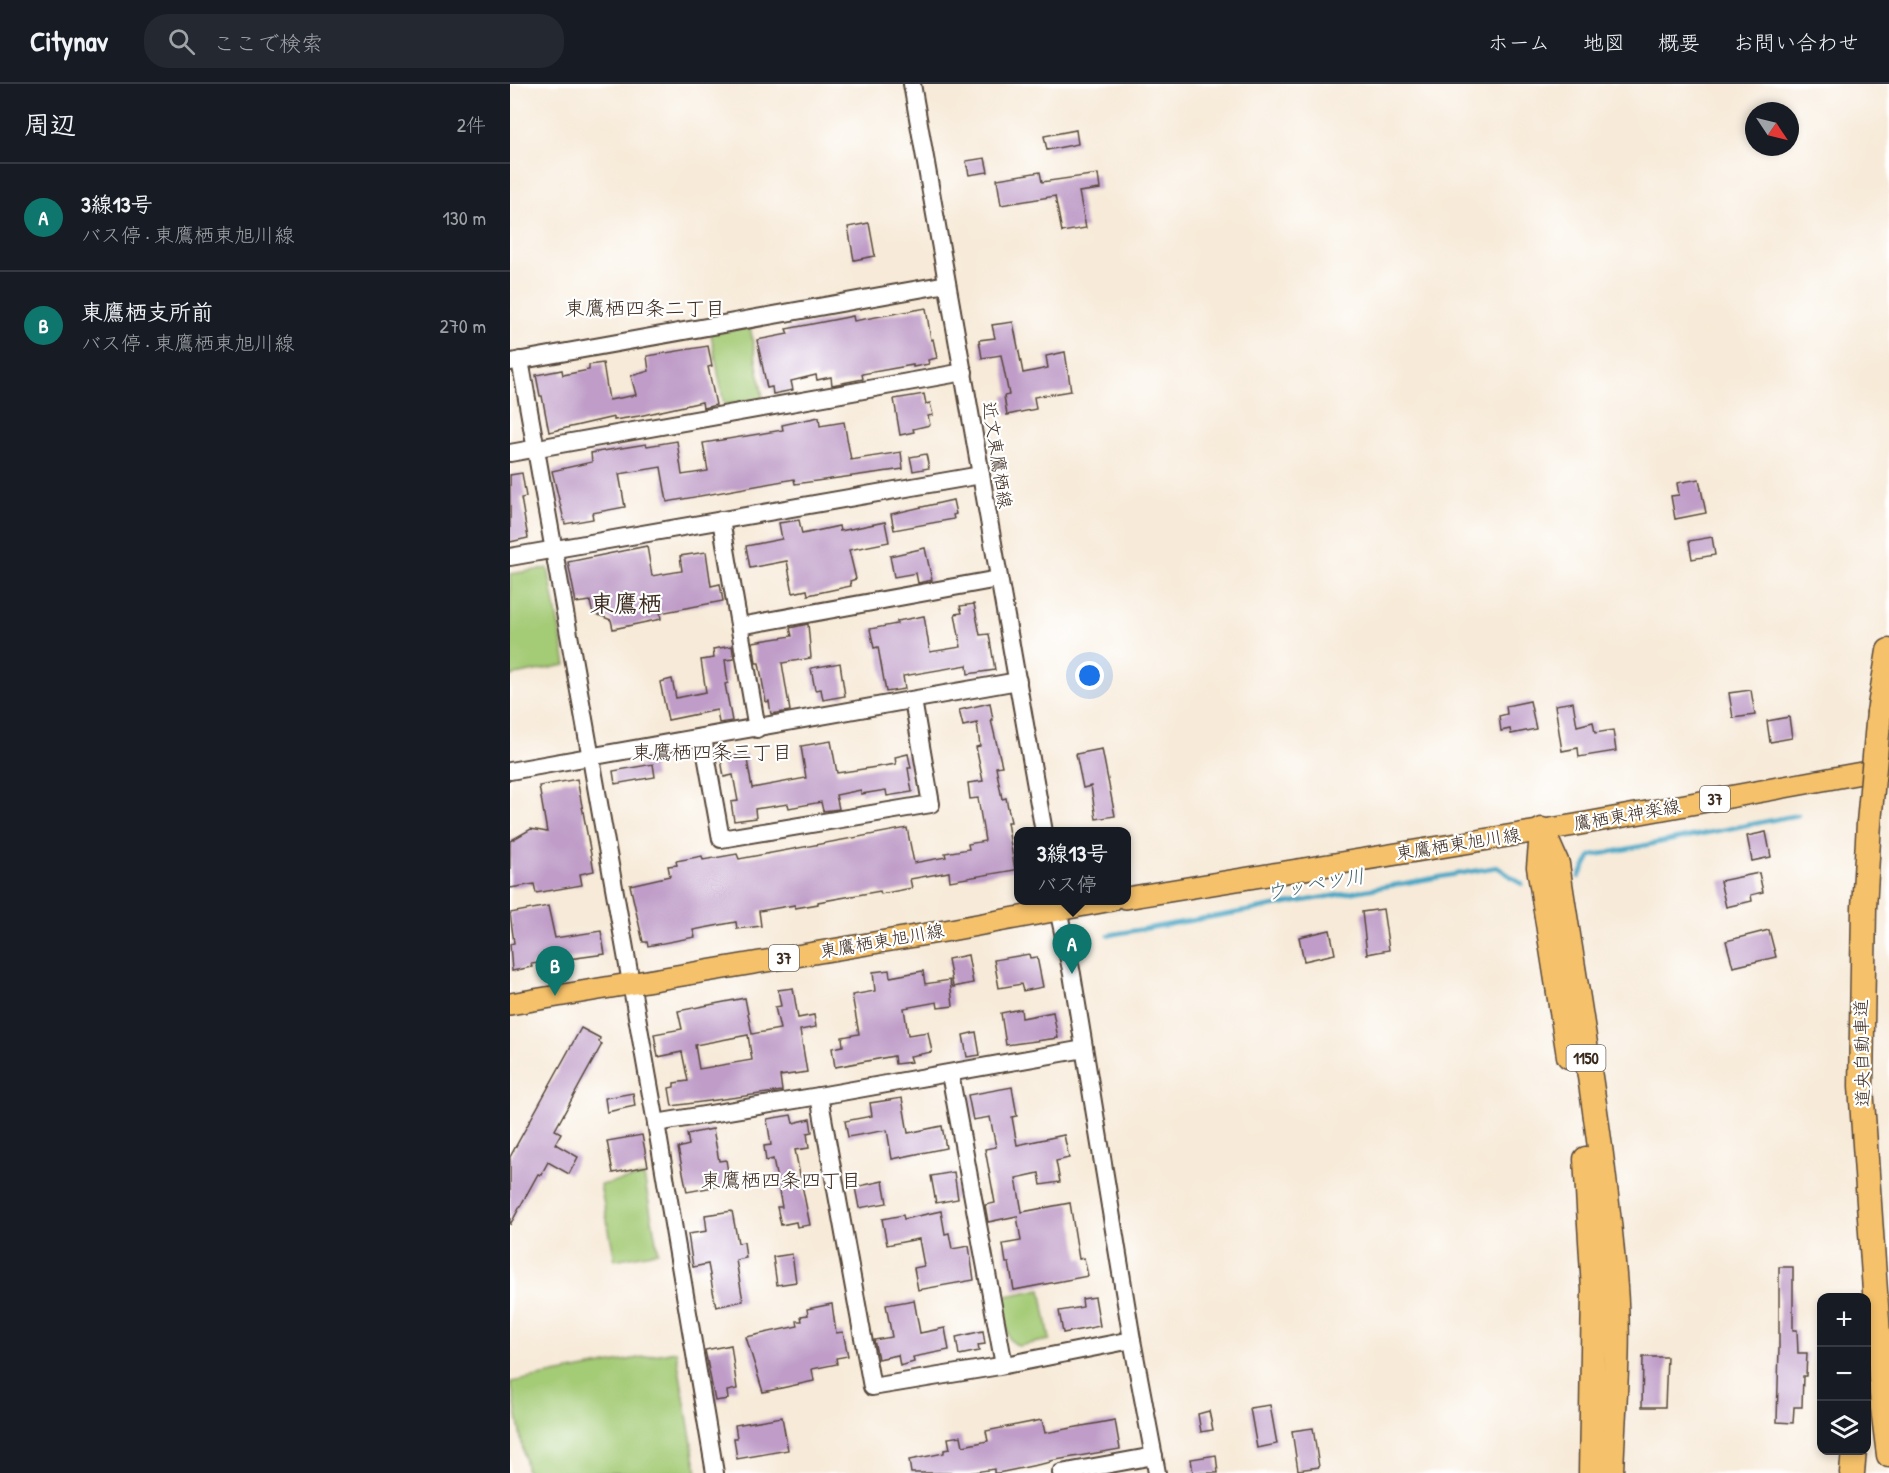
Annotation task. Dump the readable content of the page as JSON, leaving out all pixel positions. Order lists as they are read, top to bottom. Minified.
{"streets":{"highway":["道央自動車道","1150"],"main road":["37","鷹栖東神楽線","東鷹栖東旭川線"],"street":["近文東鷹栖線"]},"crossings":[["鷹栖東神楽線","東鷹栖東旭川線"],["鷹栖東神楽線","1150"],["東鷹栖東旭川線","1150"]],"districts":["東鷹栖四条二丁目","東鷹栖","東鷹栖四条三丁目","東鷹栖四条四丁目"],"water":["ウッペツ川"],"north":"bottom right","page":{"header":"Citynav","search":"ここで検索","nav":["ホーム","地図","概要","お問い合わせ"],"heading":["周辺","2件"],"list":[{"mark":"A","name":"3線13号","note":"バス停 · 東鷹栖東旭川線","value":"130 m"},{"mark":"B","name":"東鷹栖支所前","note":"バス停 · 東鷹栖東旭川線","value":"270 m"}],"popup":["3線13号","バス停"],"pins":["A","B"],"map_buttons":["+","−"]}}
